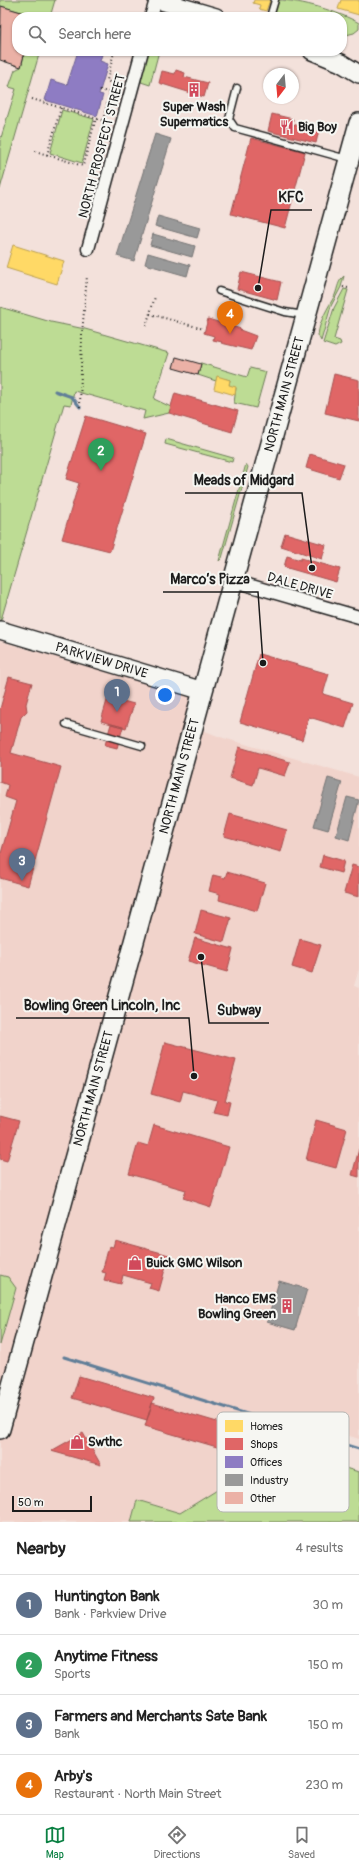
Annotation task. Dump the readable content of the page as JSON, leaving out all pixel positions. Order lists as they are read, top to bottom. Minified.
{"streets":{"main road":["NORTH MAIN STREET"],"street":["NORTH PROSPECT STREET","DALE DRIVE","PARKVIEW DRIVE"]},"crossings":[["NORTH MAIN STREET","DALE DRIVE"],["NORTH MAIN STREET","PARKVIEW DRIVE"]],"places":{"building":["Super Wash Supermatics","Hanco EMS Bowling Green"],"restaurant":["Big Boy"],"other":["KFC","Meads of Midgard","Marco’s Pizza","Subway","Bowling Green Lincoln, Inc"],"shop":["Buick GMC Wilson","Swthc"]},"legend":["Homes","Shops","Offices","Industry","Other"],"scale_bar":"50 m","north":"bottom","page":{"search":"Search here","pins":["4","2","1","3"],"scale":"50 m","heading":["Nearby","4 results"],"list":[{"mark":"1","name":"Huntington Bank","note":"Bank · Parkview Drive","value":"30 m"},{"mark":"2","name":"Anytime Fitness","note":"Sports","value":"150 m"},{"mark":"3","name":"Farmers and Merchants Sate Bank","note":"Bank","value":"150 m"},{"mark":"4","name":"Arby's","note":"Restaurant · North Main Street","value":"230 m"}],"nav":["Map","Directions","Saved"]}}
